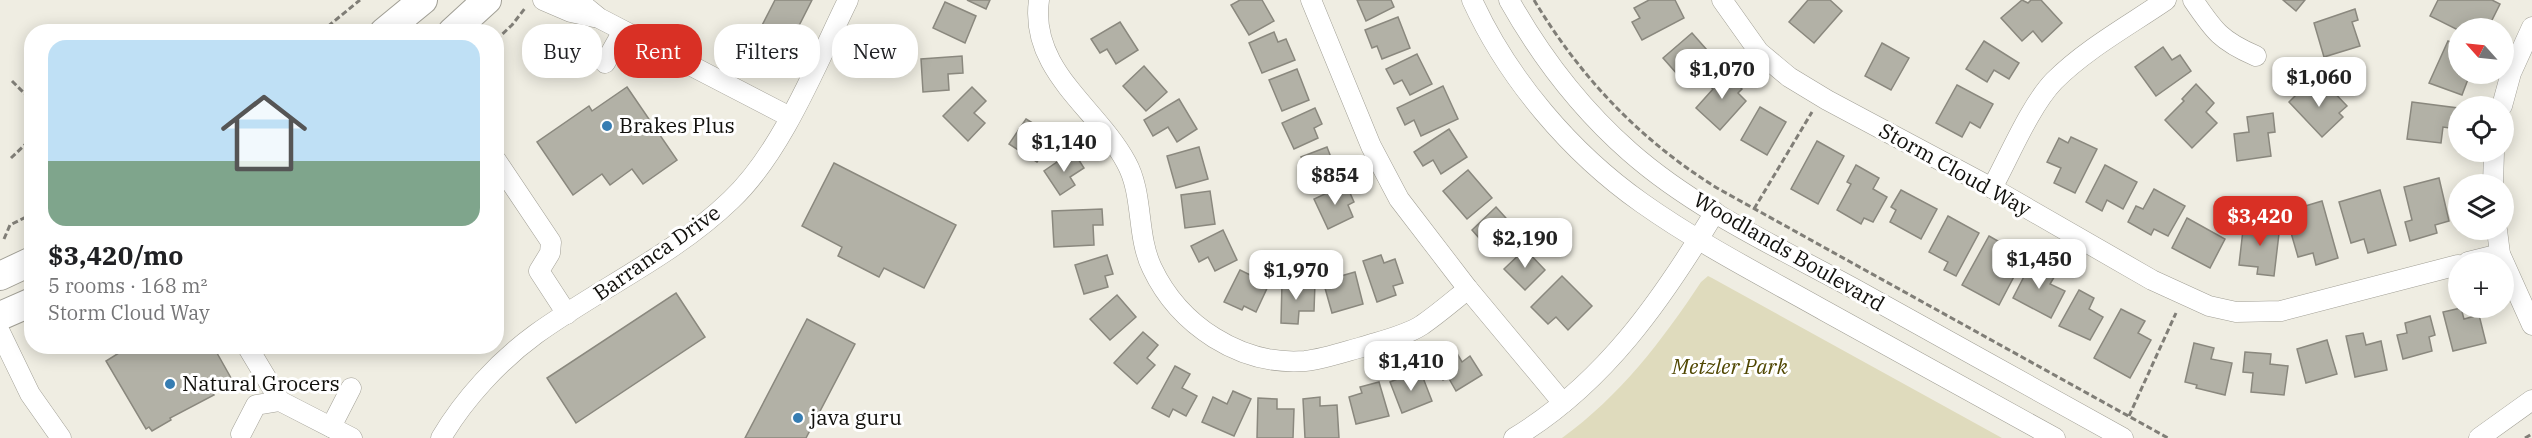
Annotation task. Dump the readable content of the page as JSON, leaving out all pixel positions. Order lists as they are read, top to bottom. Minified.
{"streets":{"street":["Storm Cloud Way","Woodlands Boulevard","Barranca Drive"]},"parks":["Metzler Park"],"places":["Brakes Plus","Natural Grocers","java guru"],"north":"top left","page":{"map_buttons":"+","chip":["Buy","Rent","Filters","New"],"list":[{"name":"$3,420/mo","note":"5 rooms · 168 m² · Storm Cloud Way"}],"price":["$1,070","$1,060","$1,140","$854","$3,420","$2,190","$1,450","$1,970","$1,410"]}}
